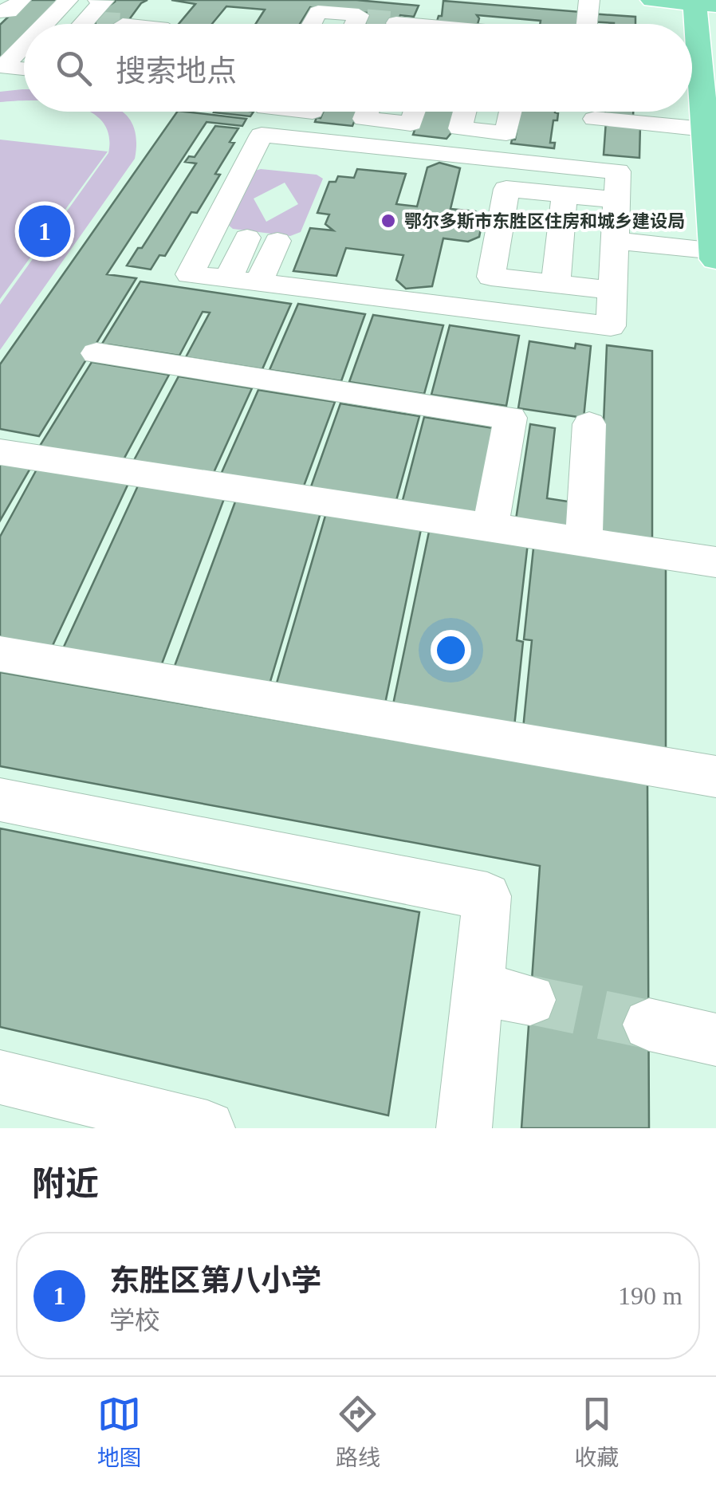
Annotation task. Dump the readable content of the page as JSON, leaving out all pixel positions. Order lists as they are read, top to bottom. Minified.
{"places":["鄂尔多斯市东胜区住房和城乡建设局"],"page":{"search":"搜索地点","pins":"1","heading":"附近","list":[{"mark":"1","name":"东胜区第八小学","note":"学校","value":"190 m"}],"nav":["地图","路线","收藏"]}}
